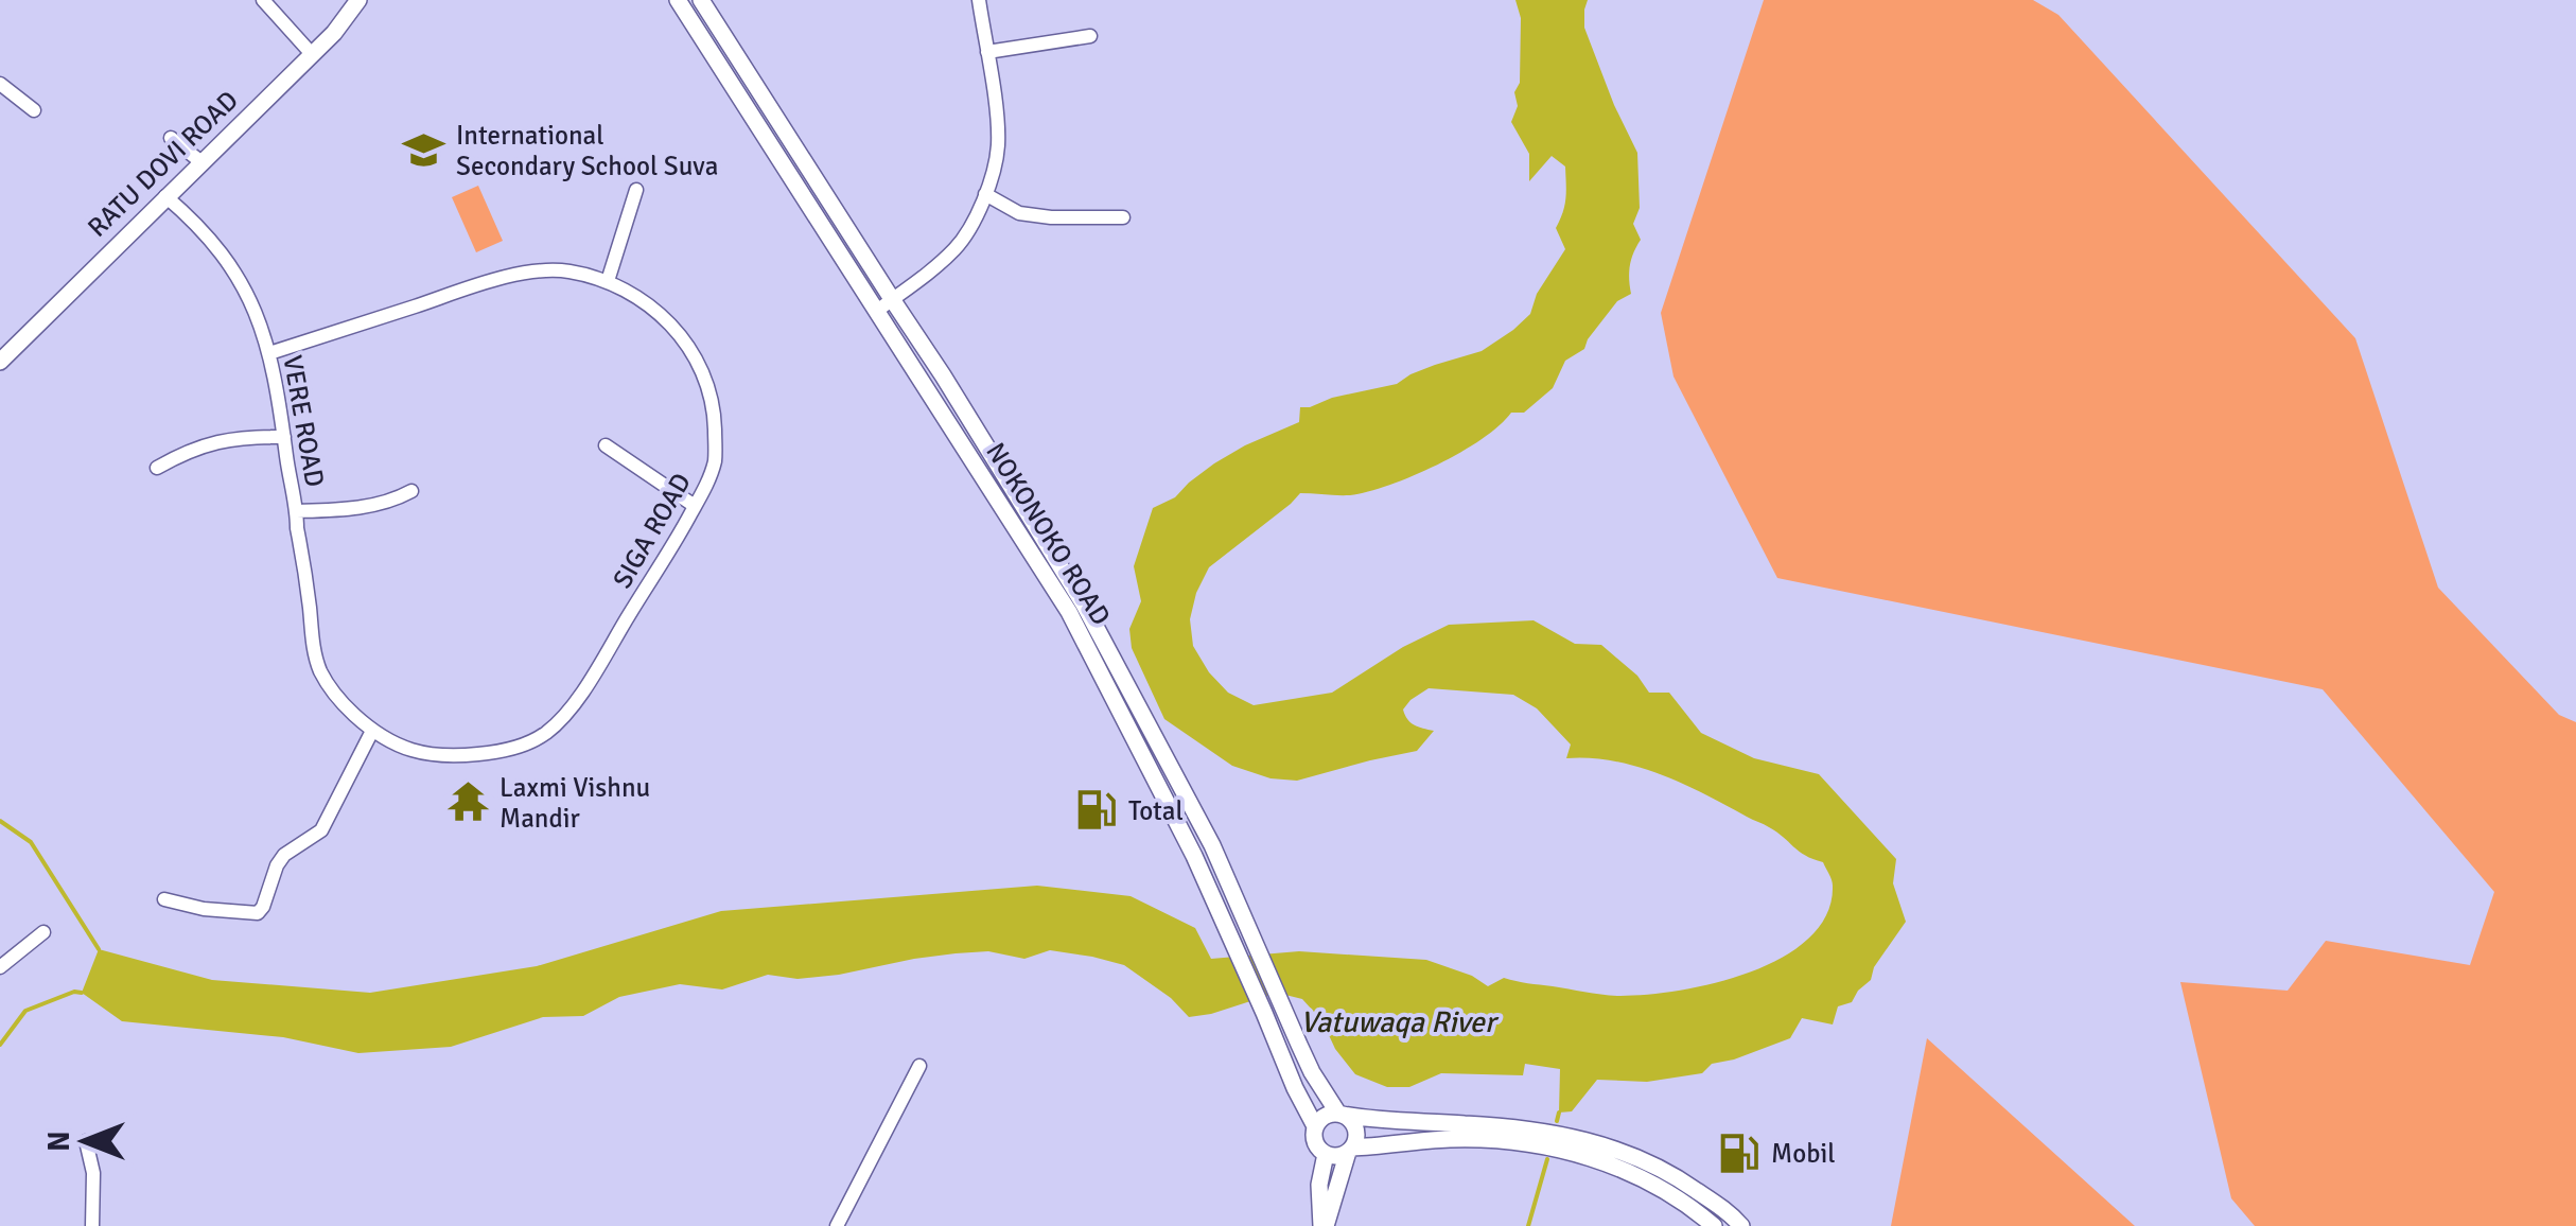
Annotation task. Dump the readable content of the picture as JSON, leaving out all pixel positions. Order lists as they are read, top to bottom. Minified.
{"streets":{"main road":["RATU DOVI ROAD","NOKONOKO ROAD"],"street":["VERE ROAD","SIGA ROAD"]},"crossings":[["RATU DOVI ROAD","VERE ROAD"],["VERE ROAD","SIGA ROAD"]],"water":["Vatuwaqa River"],"places":{"school or university":["International Secondary School Suva"],"temple":["Laxmi Vishnu Mandir"],"fuel station":["Total","Mobil"]},"north":"left"}
